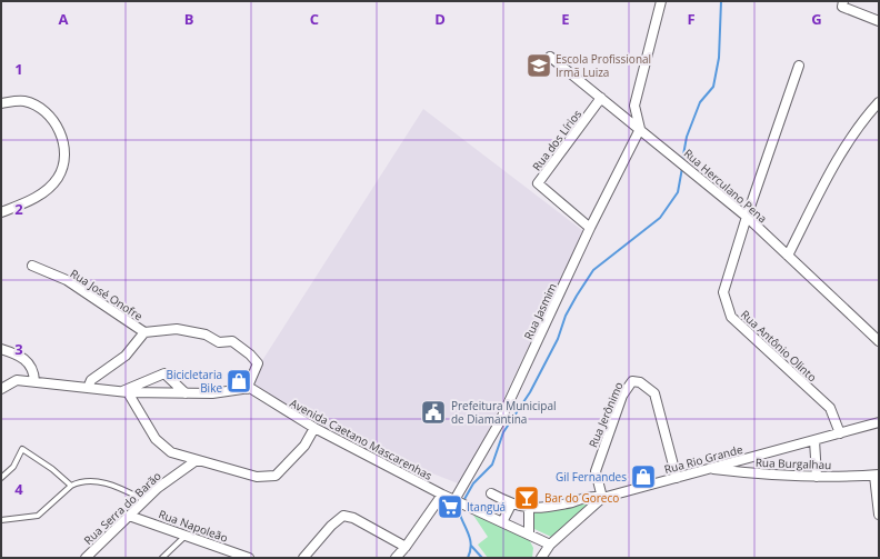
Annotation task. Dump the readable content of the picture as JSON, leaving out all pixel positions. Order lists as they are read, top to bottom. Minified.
{"streets":{"street":["Rua dos Lírios","Rua Herculano Pena","Rua José Onofre","Rua Jasmim","Rua Antônio Olinto","Rua Jerônimo","Avenida Caetano Mascarenhas","Rua Rio Grande","Rua Burgalhau","Rua Serra do Barão","Rua Napoleão"]},"crossings":[["Rua dos Lírios","Rua Herculano Pena"],["Rua dos Lírios","Rua Jasmim"],["Rua Herculano Pena","Rua Jasmim"],["Rua Herculano Pena","Rua Antônio Olinto"],["Rua José Onofre","Avenida Caetano Mascarenhas"],["Rua Jasmim","Avenida Caetano Mascarenhas"],["Rua Antônio Olinto","Rua Rio Grande"],["Rua Jerônimo","Rua Rio Grande"],["Avenida Caetano Mascarenhas","Rua Rio Grande"],["Rua Rio Grande","Rua Burgalhau"],["Rua Serra do Barão","Rua Napoleão"]],"places":{"school or university":["Escola Profissional Irmã Luiza"],"shop":["Bicicletaria Bike","Gil Fernandes"],"public building":["Prefeitura Municipal de Diamantina"],"bar":["Bar do Goreco"],"supermarket":["Itanguá"]},"grid":{"columns":["A","B","C","D","E","F","G"],"rows":["1","2","3","4"]}}
